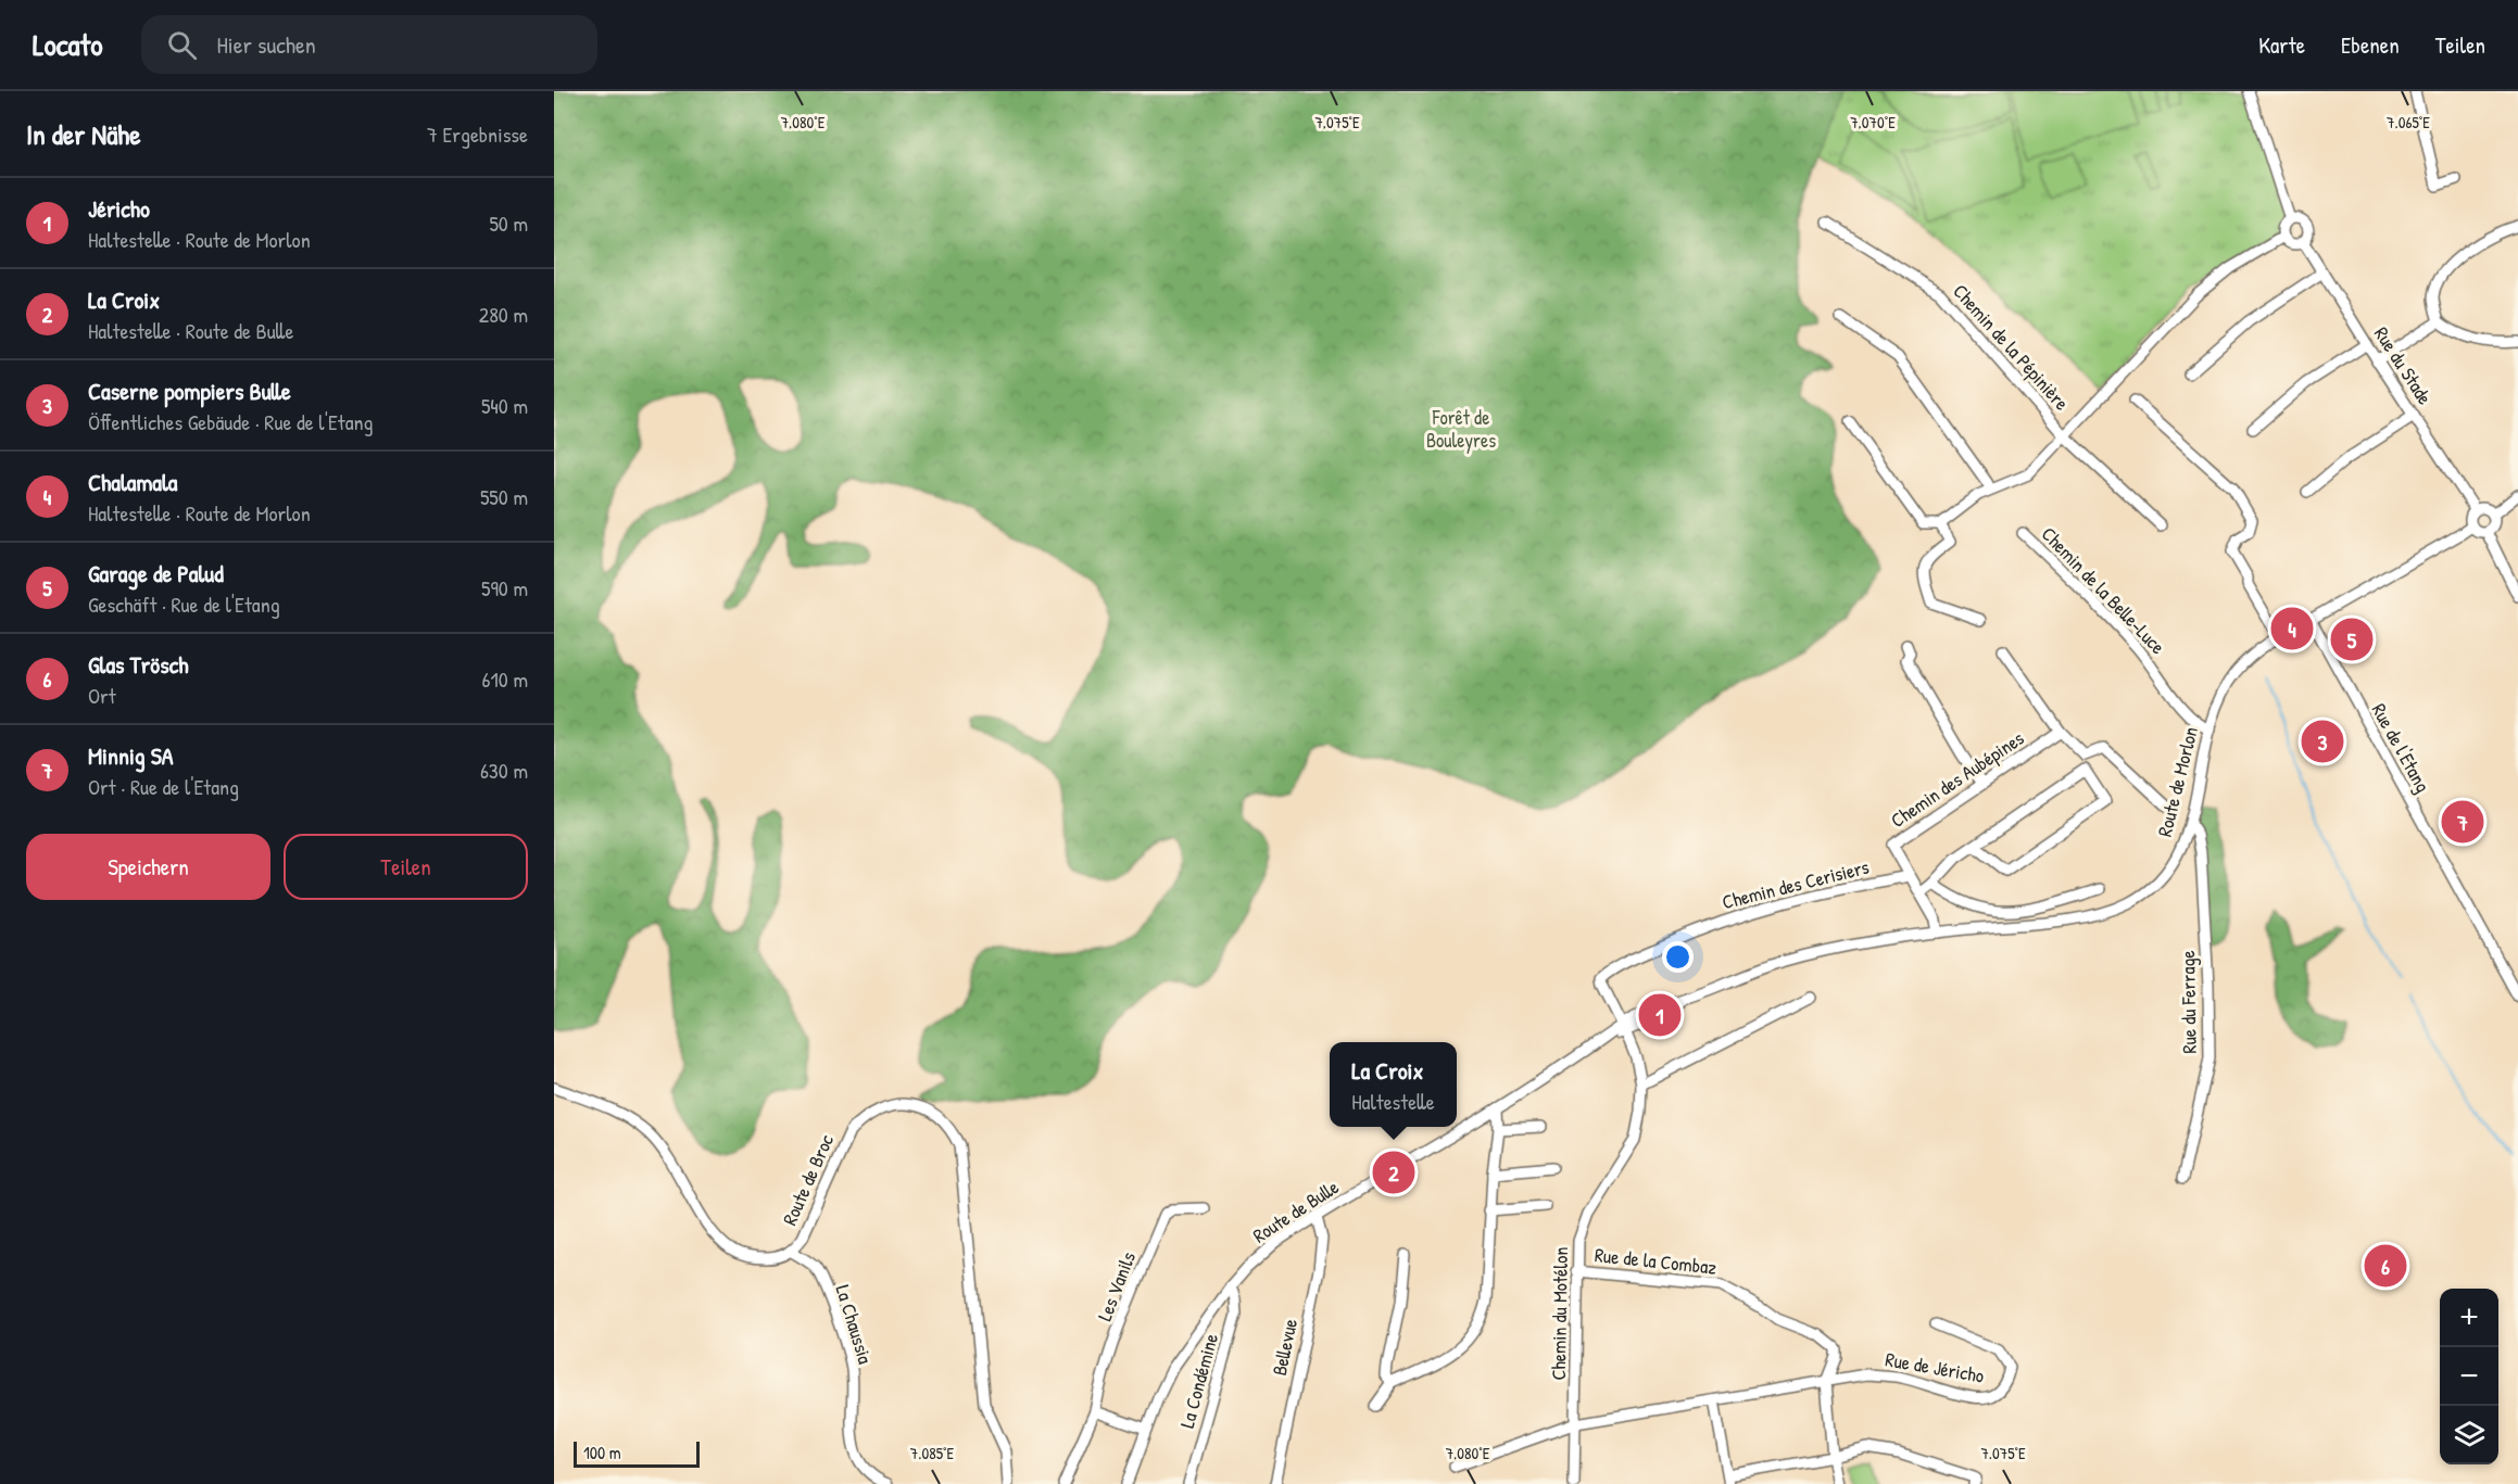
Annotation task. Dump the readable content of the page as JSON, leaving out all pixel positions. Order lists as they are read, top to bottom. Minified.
{"streets":{"street":["Chemin de la Pépinière","Rue du Stade","Chemin de la Belle-Luce","Rue de l'Etang","Chemin des Aubépines","Route de Morlon","Chemin des Cerisiers","Rue du Ferrage","Route de Broc","Route de Bulle","Rue de la Combaz","Les Vanils","Chemin du Motélon","La Chaussia","Bellevue","Rue de Jéricho","La Condémine"]},"crossings":[["Chemin de la Pépinière","Rue du Stade"],["Rue du Stade","Route de Morlon"],["Chemin de la Belle-Luce","Route de Morlon"],["Rue de l'Etang","Route de Morlon"],["Chemin des Aubépines","Route de Morlon"],["Chemin des Aubépines","Chemin des Cerisiers"],["Route de Morlon","Chemin des Cerisiers"],["Route de Morlon","Rue du Ferrage"],["Route de Morlon","Route de Bulle"],["Route de Morlon","Chemin du Motélon"],["Chemin des Cerisiers","Chemin du Motélon"],["Route de Broc","La Chaussia"],["Route de Bulle","Bellevue"],["Route de Bulle","La Condémine"],["Rue de la Combaz","Chemin du Motélon"],["Rue de la Combaz","Rue de Jéricho"],["Chemin du Motélon","Rue de Jéricho"]],"parks":["Forêt de Bouleyres"],"scale_bar":"100 m","page":{"header":"Locato","search":"Hier suchen","nav":["Karte","Ebenen","Teilen"],"heading":["In der Nähe","7 Ergebnisse"],"list":[{"mark":"1","name":"Jéricho","note":"Haltestelle · Route de Morlon","value":"50 m"},{"mark":"2","name":"La Croix","note":"Haltestelle · Route de Bulle","value":"280 m"},{"mark":"3","name":"Caserne pompiers Bulle","note":"Öffentliches Gebäude · Rue de l'Etang","value":"540 m"},{"mark":"4","name":"Chalamala","note":"Haltestelle · Route de Morlon","value":"550 m"},{"mark":"5","name":"Garage de Palud","note":"Geschäft · Rue de l'Etang","value":"590 m"},{"mark":"6","name":"Glas Trösch","note":"Ort","value":"610 m"},{"mark":"7","name":"Minnig SA","note":"Ort · Rue de l'Etang","value":"630 m"}],"pins":["4","5","3","7","1","2","6"],"buttons":["Speichern","Teilen"],"popup":["La Croix","Haltestelle"],"map_buttons":["+","−"],"scale":"100 m"},"coordinates":["7.080°E","7.075°E","7.070°E","7.065°E","7.085°E"]}
